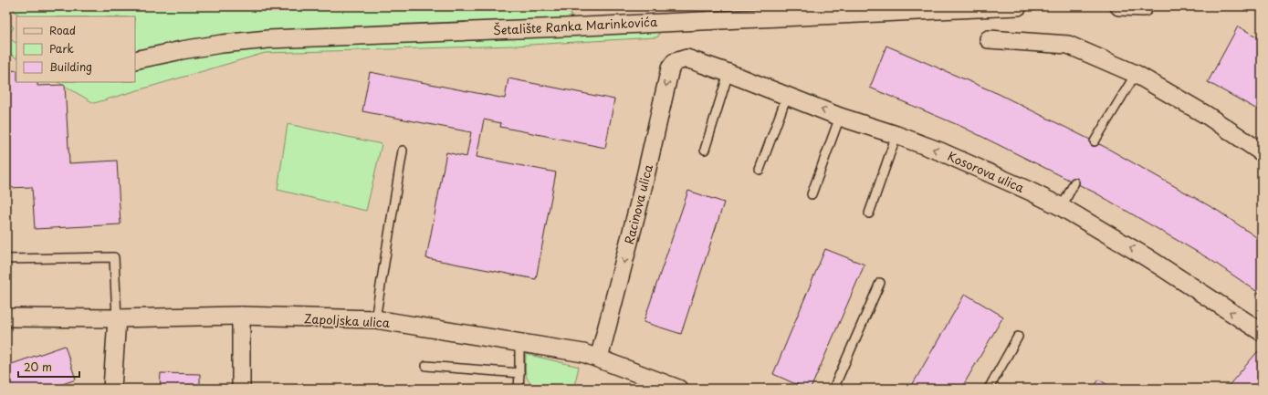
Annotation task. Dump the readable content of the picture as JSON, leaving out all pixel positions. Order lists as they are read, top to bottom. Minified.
{"streets":{"street":["Šetalište Ranka Marinkovića","Kosorova ulica","Racinova ulica","Zapoljska ulica"]},"crossings":[["Kosorova ulica","Racinova ulica"],["Racinova ulica","Zapoljska ulica"]],"one_way":["Racinova ulica"],"legend":["Road","Park","Building"],"scale_bar":"20 m"}
